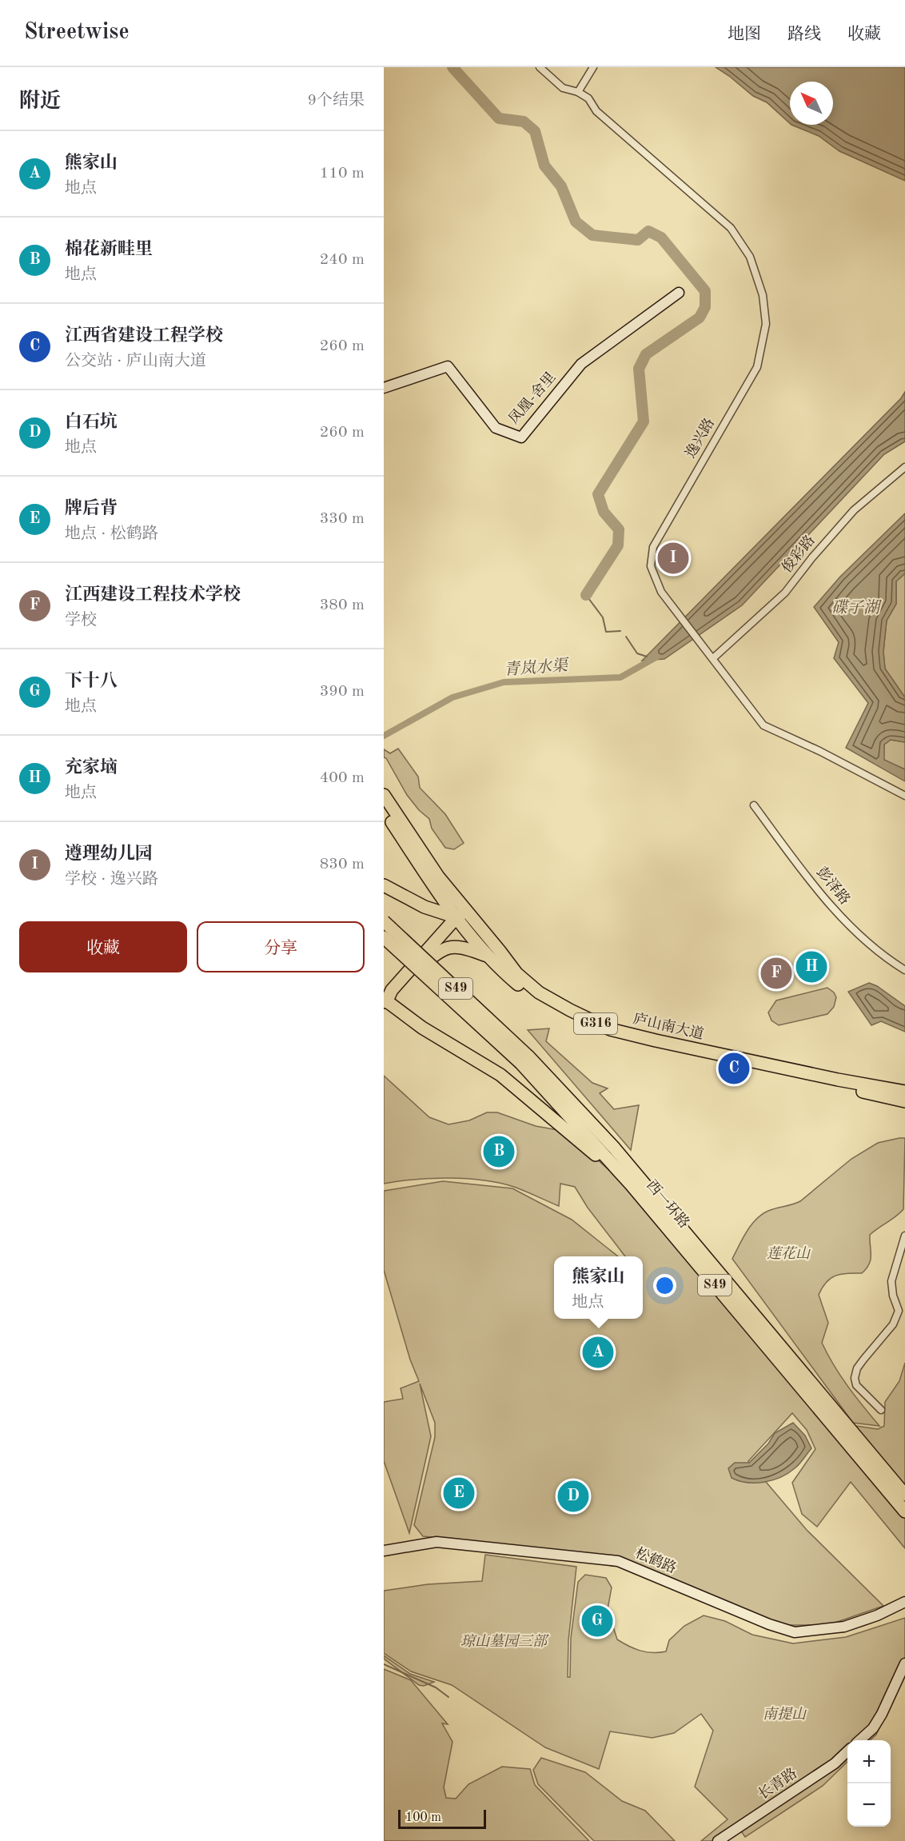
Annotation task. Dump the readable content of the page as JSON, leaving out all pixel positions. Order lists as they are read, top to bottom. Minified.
{"streets":{"highway":["S49","G316","庐山南大道","西一环路"],"street":["凤凰-舍里","逸兴路","俊彩路","彭泽路","松鹤路","长青路"]},"crossings":[["逸兴路","俊彩路"]],"water":["碟子湖","青岚水渠"],"parks":["莲花山","琼山墓园三部","南提山"],"scale_bar":"100 m","north":"top left","page":{"header":"Streetwise","nav":["地图","路线","收藏"],"heading":["附近","9个结果"],"list":[{"mark":"A","name":"熊家山","note":"地点","value":"110 m"},{"mark":"B","name":"棉花新畦里","note":"地点","value":"240 m"},{"mark":"C","name":"江西省建设工程学校","note":"公交站 · 庐山南大道","value":"260 m"},{"mark":"D","name":"白石坑","note":"地点","value":"260 m"},{"mark":"E","name":"牌后背","note":"地点 · 松鹤路","value":"330 m"},{"mark":"F","name":"江西建设工程技术学校","note":"学校","value":"380 m"},{"mark":"G","name":"下十八","note":"地点","value":"390 m"},{"mark":"H","name":"充家垴","note":"地点","value":"400 m"},{"mark":"I","name":"遵理幼儿园","note":"学校 · 逸兴路","value":"830 m"}],"pins":["I","H","F","C","B","A","E","D","G"],"buttons":["收藏","分享"],"popup":["熊家山","地点"],"map_buttons":["+","−"],"scale":"100 m"}}
